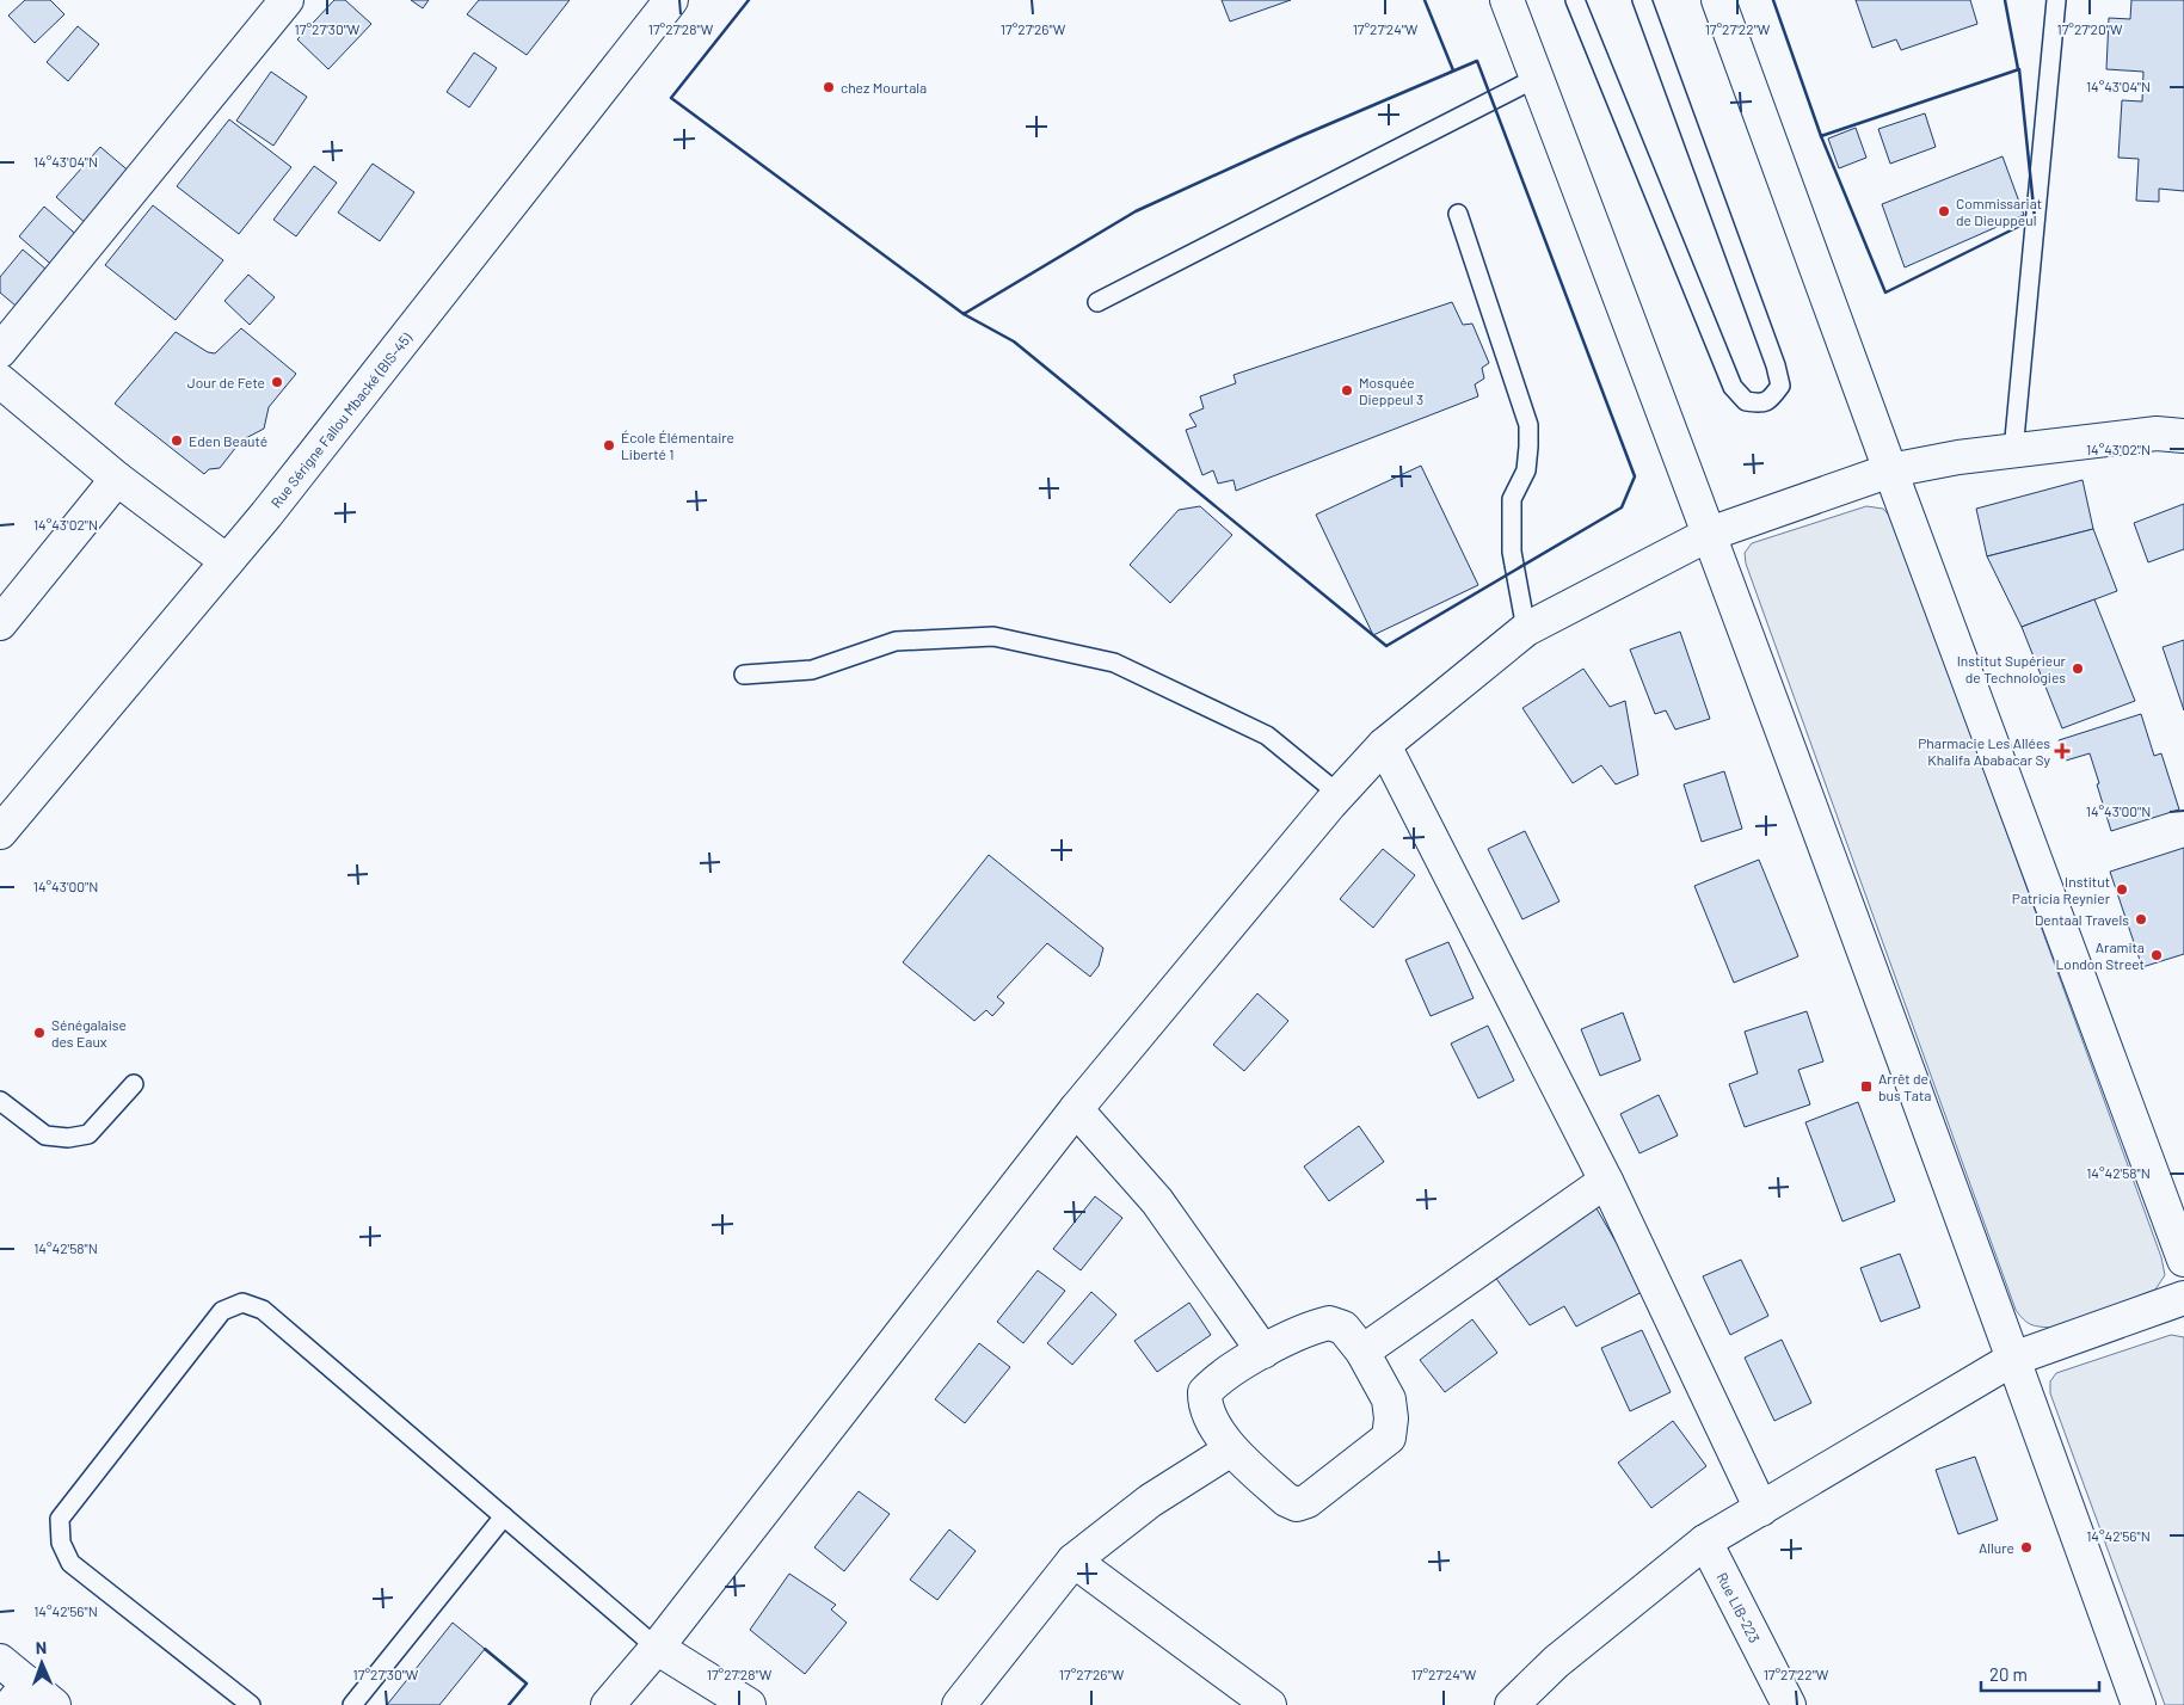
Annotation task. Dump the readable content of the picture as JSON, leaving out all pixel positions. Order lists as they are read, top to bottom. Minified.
{"streets":{"street":["Rue Sérigne Fallou Mbacké (BIS-45)","Rue LIB-223"]},"places":{"other":["chez Mourtala","Commissariat de Dieuppeul","Jour de Fete","Mosquée Dieppeul 3","Eden Beauté","École Élémentaire Liberté 1","Institut Supérieur de Technologies","Institut Patricia Reynier","Dentaal Travels","Aramita London Street","Sénégalaise des Eaux","Allure"],"health":["Pharmacie Les Allées Khalifa Ababacar Sy"],"transit":["Arrêt de bus Tata"]},"scale_bar":"20 m","north":"top","coordinates":["17°27'30\"W","17°27'28\"W","17°27'26\"W","17°27'24\"W","17°27'22\"W","17°27'20\"W","14°43'04\"N","14°43'02\"N","14°43'00\"N","14°42'58\"N","14°42'56\"N"]}
